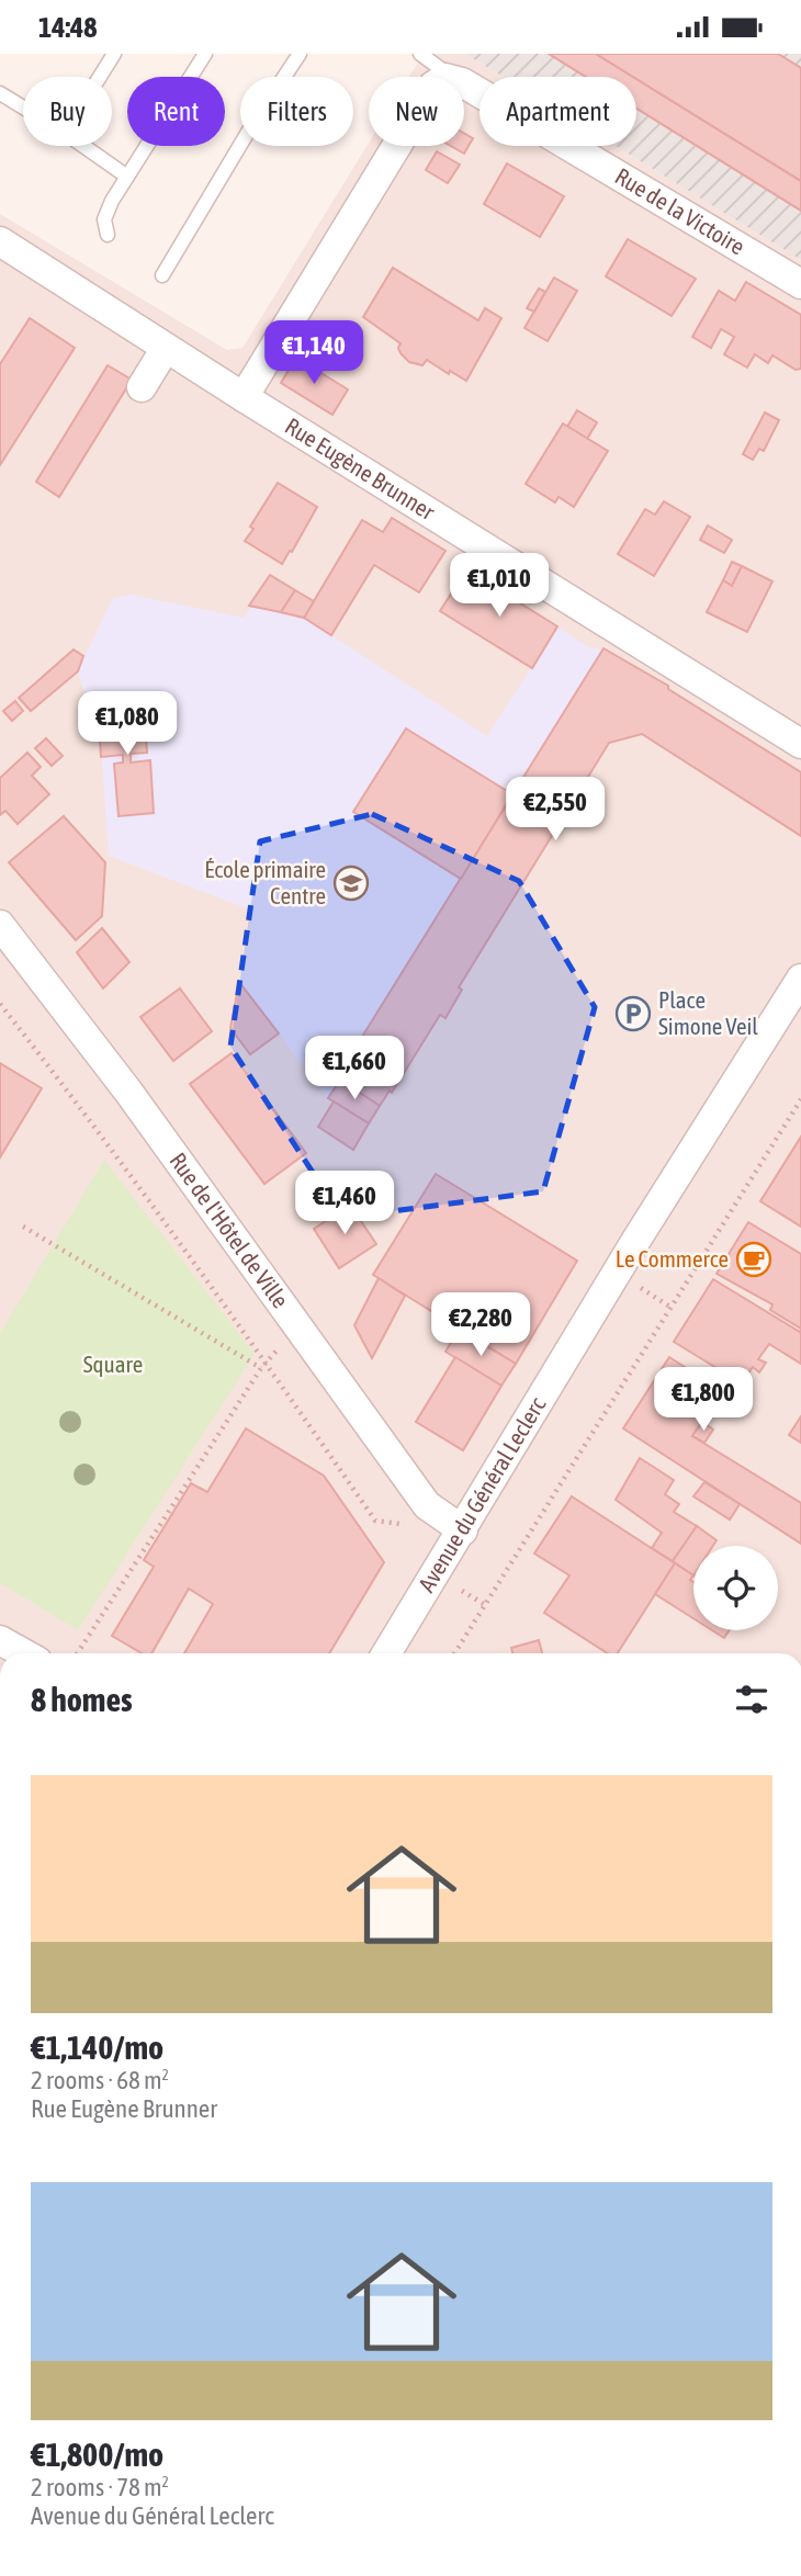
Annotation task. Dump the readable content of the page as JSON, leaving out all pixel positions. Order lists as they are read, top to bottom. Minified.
{"streets":{"street":["Rue de la Victoire","Rue Eugène Brunner","Rue de l'Hôtel de Ville","Avenue du Général Leclerc"]},"crossings":[["Rue de l'Hôtel de Ville","Avenue du Général Leclerc"]],"parks":["Square"],"places":{"school or university":["École primaire Centre"],"parking":["Place Simone Veil"],"cafe":["Le Commerce"]},"page":{"status":"14:48","chip":["Buy","Rent","Filters","New","Apartment"],"price":["€1,140","€1,010","€1,080","€2,550","€1,660","€1,460","€2,280","€1,800"],"heading":"8 homes","list":[{"name":"€1,140/mo","note":"2 rooms · 68 m² · Rue Eugène Brunner"},{"name":"€1,800/mo","note":"2 rooms · 78 m² · Avenue du Général Leclerc"}]}}
